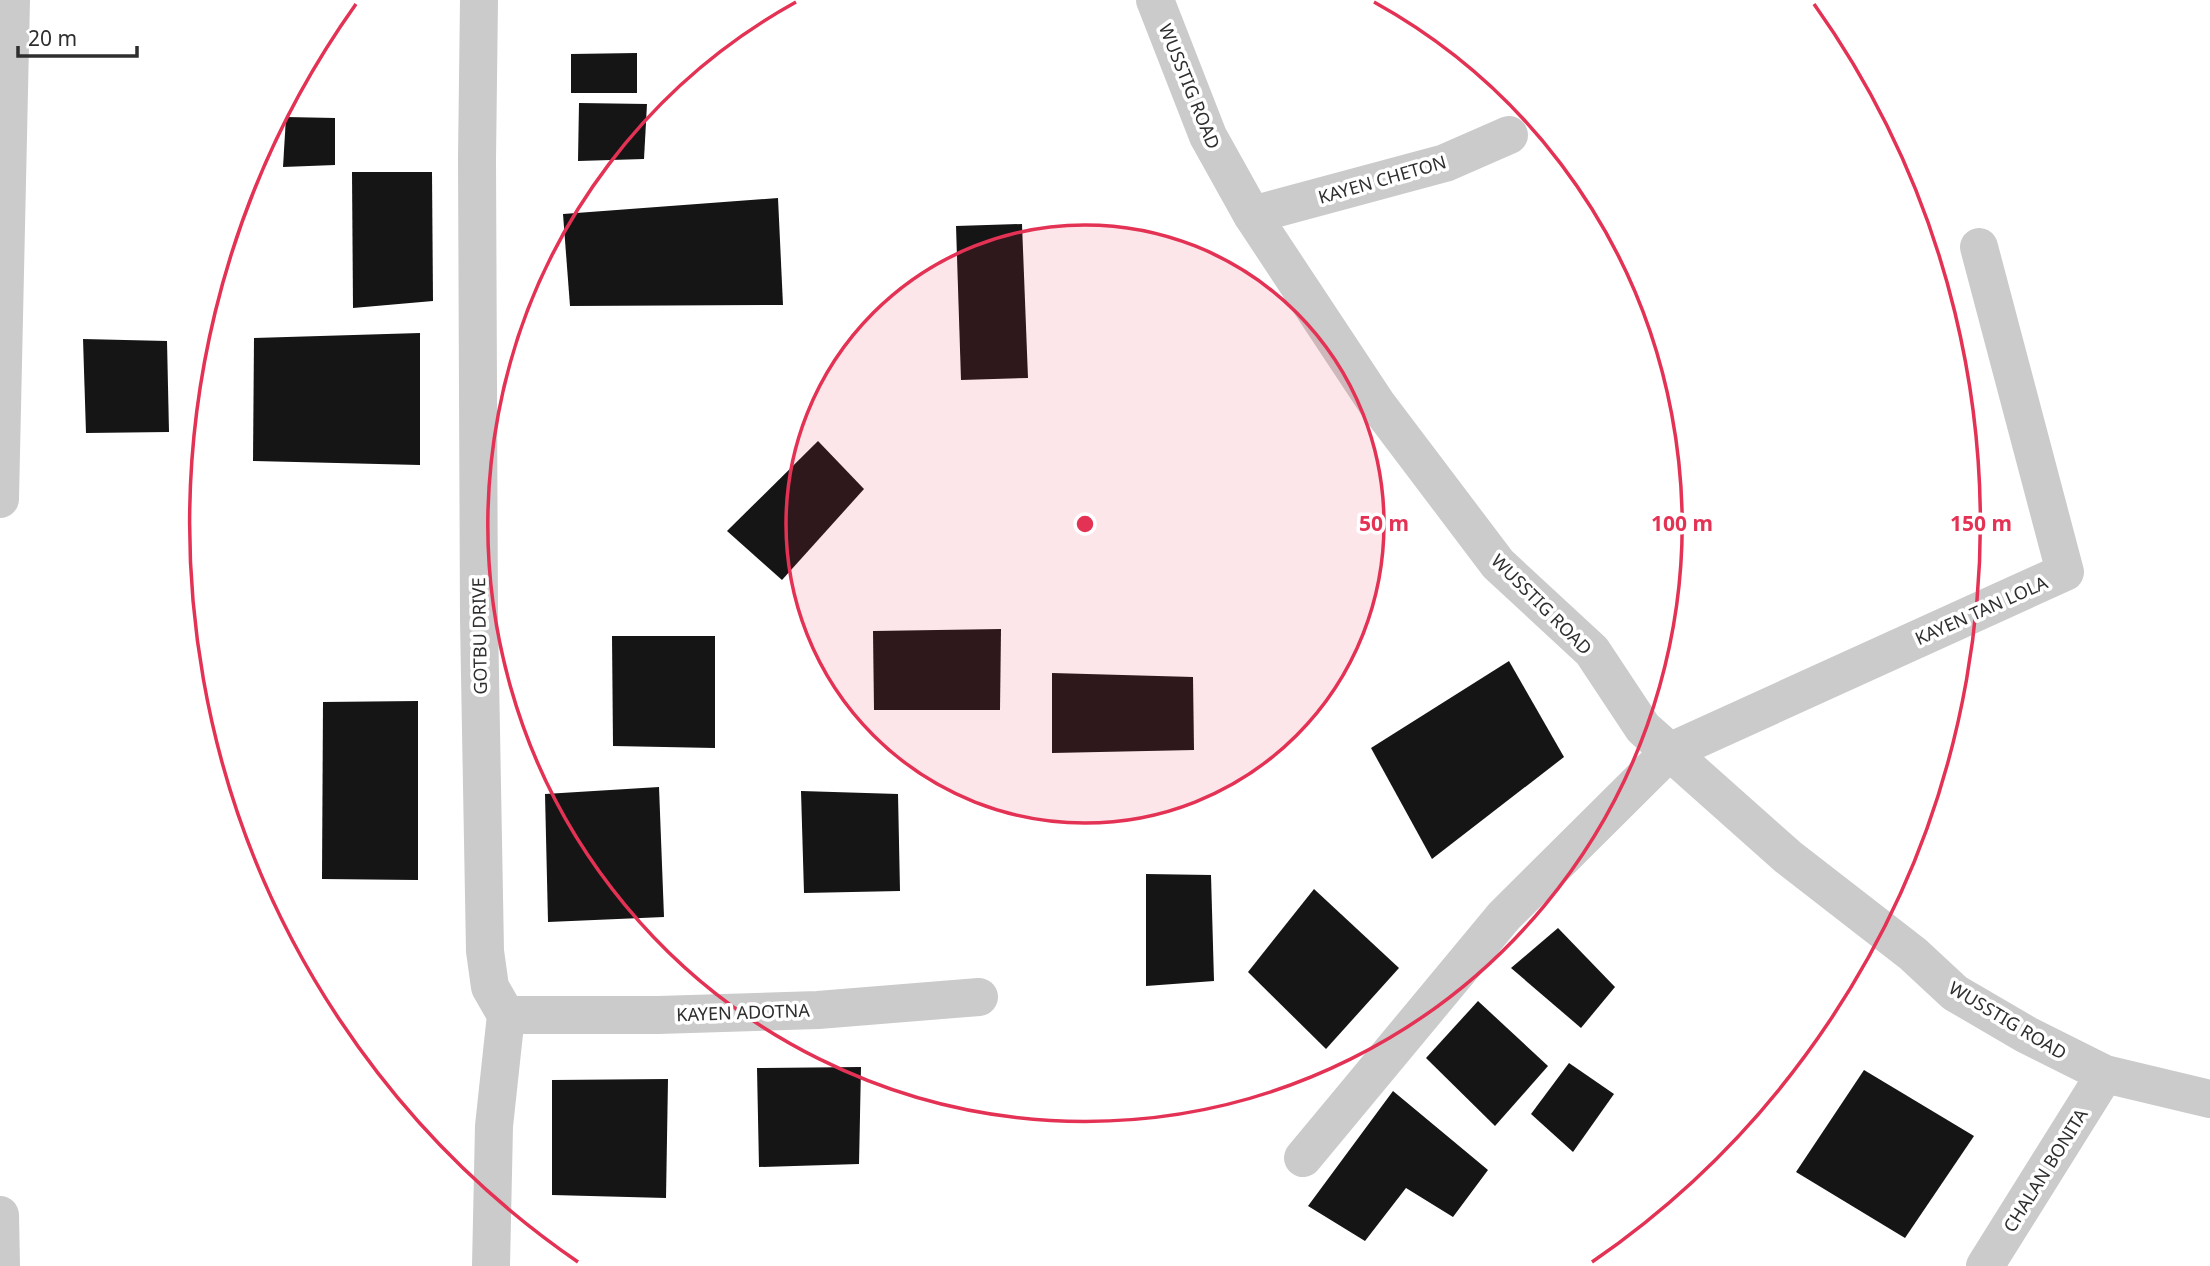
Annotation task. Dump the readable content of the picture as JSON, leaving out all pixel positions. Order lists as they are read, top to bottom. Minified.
{"streets":{"street":["WUSSTIG ROAD","KAYEN CHETON","KAYEN TAN LOLA","GOTBU DRIVE","KAYEN ADOTNA","CHALAN BONITA"]},"crossings":[["WUSSTIG ROAD","KAYEN CHETON"],["WUSSTIG ROAD","KAYEN TAN LOLA"],["WUSSTIG ROAD","CHALAN BONITA"],["GOTBU DRIVE","KAYEN ADOTNA"]],"scale_bar":"20 m","rings":["50 m","100 m","150 m"]}
